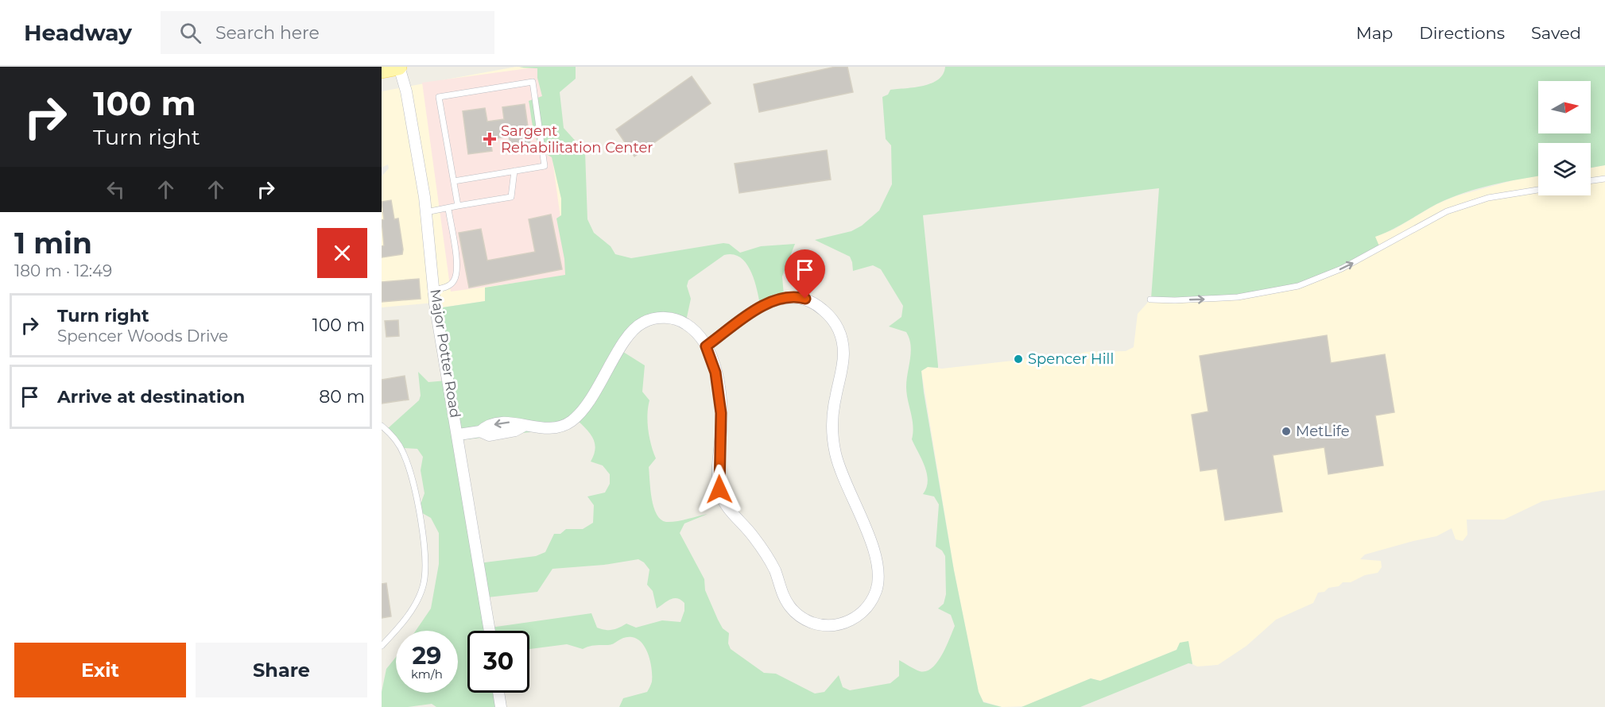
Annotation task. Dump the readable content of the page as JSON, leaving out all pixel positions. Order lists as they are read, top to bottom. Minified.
{"streets":{"street":["Major Potter Road"]},"places":{"health":["Sargent Rehabilitation Center"],"other":["Spencer Hill","MetLife"]},"north":"right","page":{"header":"Headway","search":"Search here","nav":["Map","Directions","Saved"],"turn":["100 m","Turn right"],"heading":["1 min","180 m · 12:49"],"list":[{"name":"Turn right","note":"Spencer Woods Drive","value":"100 m"},{"name":"Arrive at destination","value":"80 m"}],"speed":"29 km/h","limit":"30","buttons":["Exit","Share"]}}
